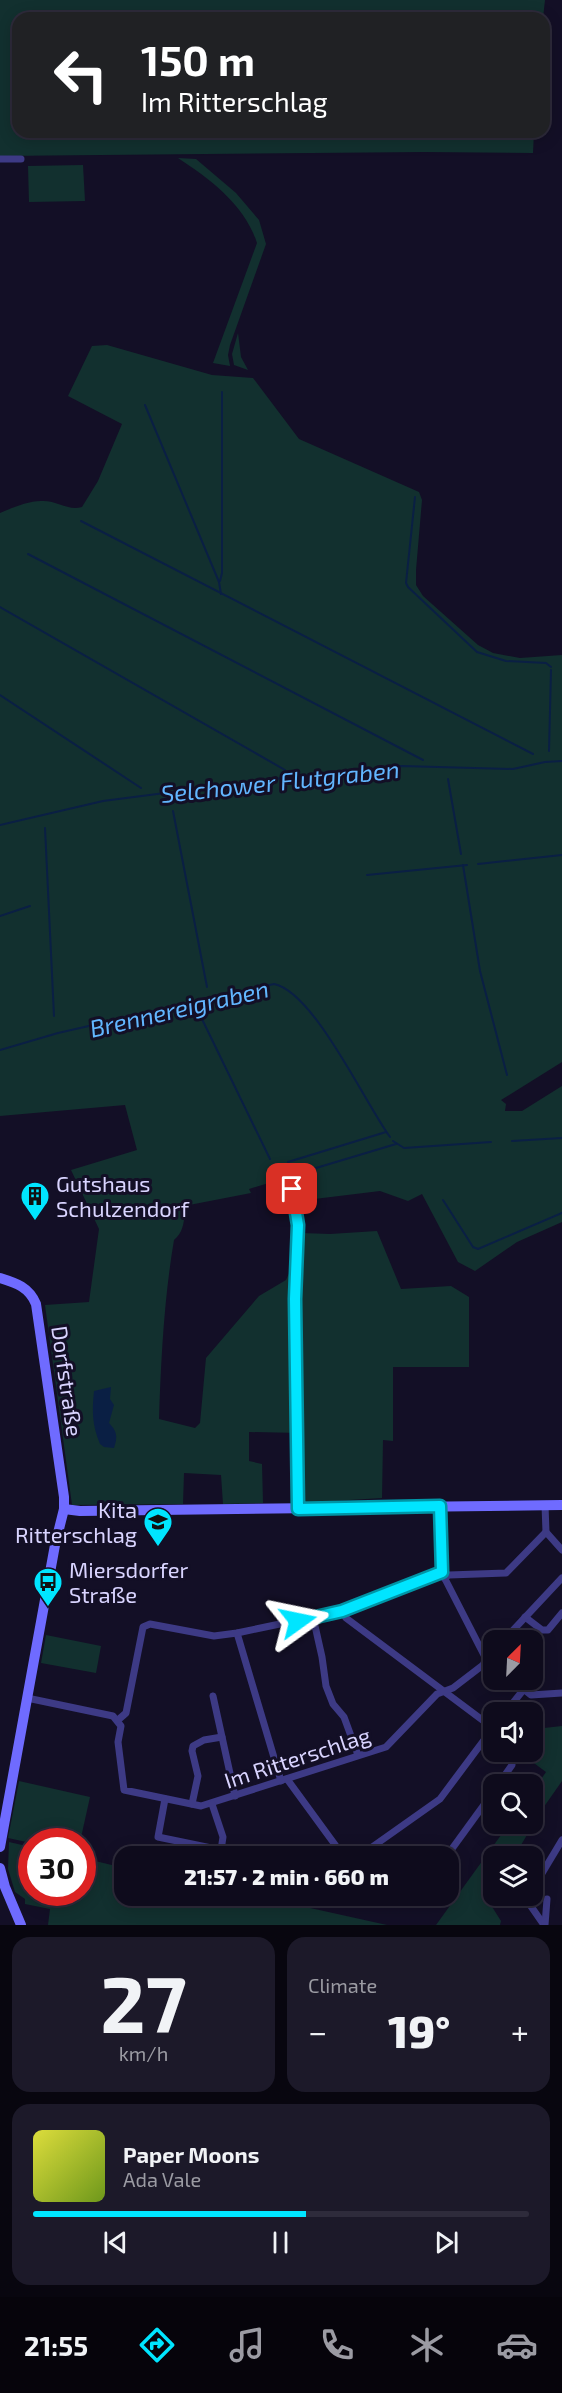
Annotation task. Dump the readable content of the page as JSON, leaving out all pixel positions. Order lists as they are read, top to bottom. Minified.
{"streets":{"street":["Dorfstraße","Im Ritterschlag"]},"water":["Selchower Flutgraben","Brennereigraben"],"places":{"building":["Gutshaus Schulzendorf"],"school or university":["Kita Ritterschlag"],"bus stop":["Miersdorfer Straße"]},"north":"top right","page":{"turn":["150 m","Im Ritterschlag"],"limit":"30","trip":"21:57 · 2 min · 660 m","tile":[["27","km/h"],"Climate"],"heat":["−","19°","+"],"song":["Paper Moons","Ada Vale"],"tabs":"21:55"}}
